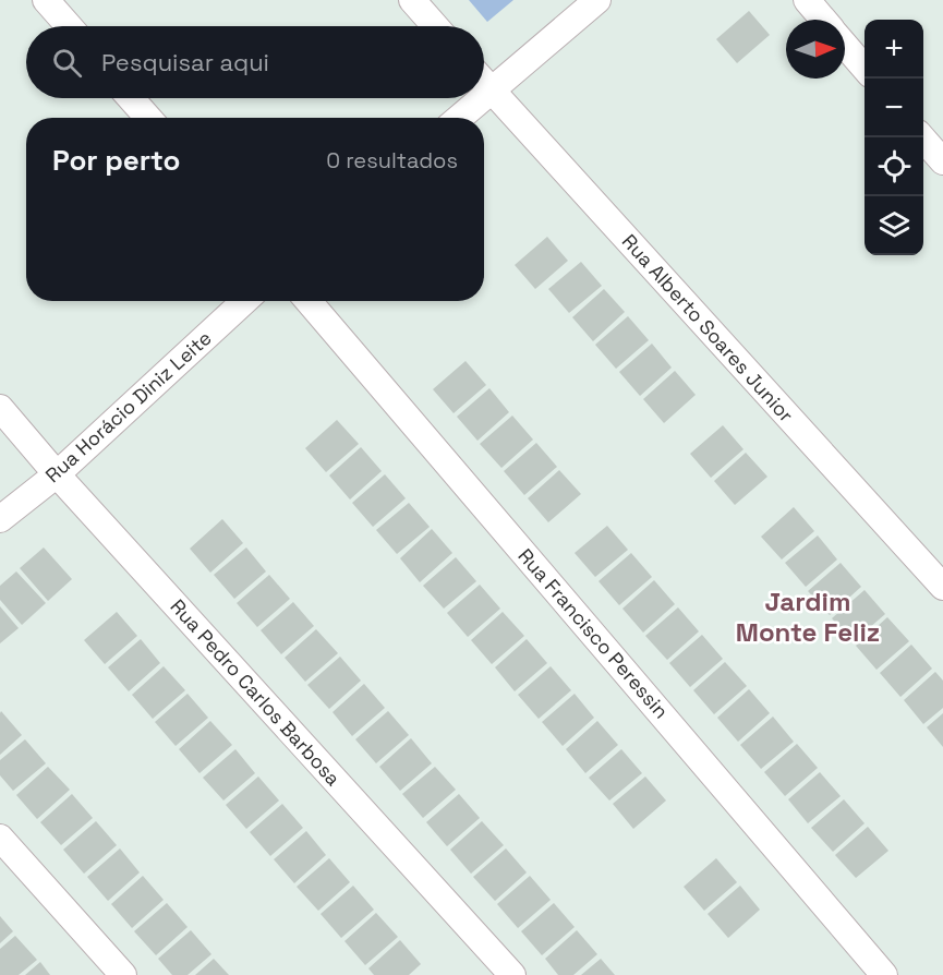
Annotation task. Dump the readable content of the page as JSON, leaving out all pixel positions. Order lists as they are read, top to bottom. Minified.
{"streets":{"street":["Rua Alberto Soares Junior","Rua Horácio Diniz Leite","Rua Francisco Peressin","Rua Pedro Carlos Barbosa"]},"crossings":[["Rua Horácio Diniz Leite","Rua Pedro Carlos Barbosa"]],"districts":["Jardim Monte Feliz"],"north":"right","page":{"map_buttons":["+","−"],"search":"Pesquisar aqui","heading":["Por perto","0 resultados"]}}
